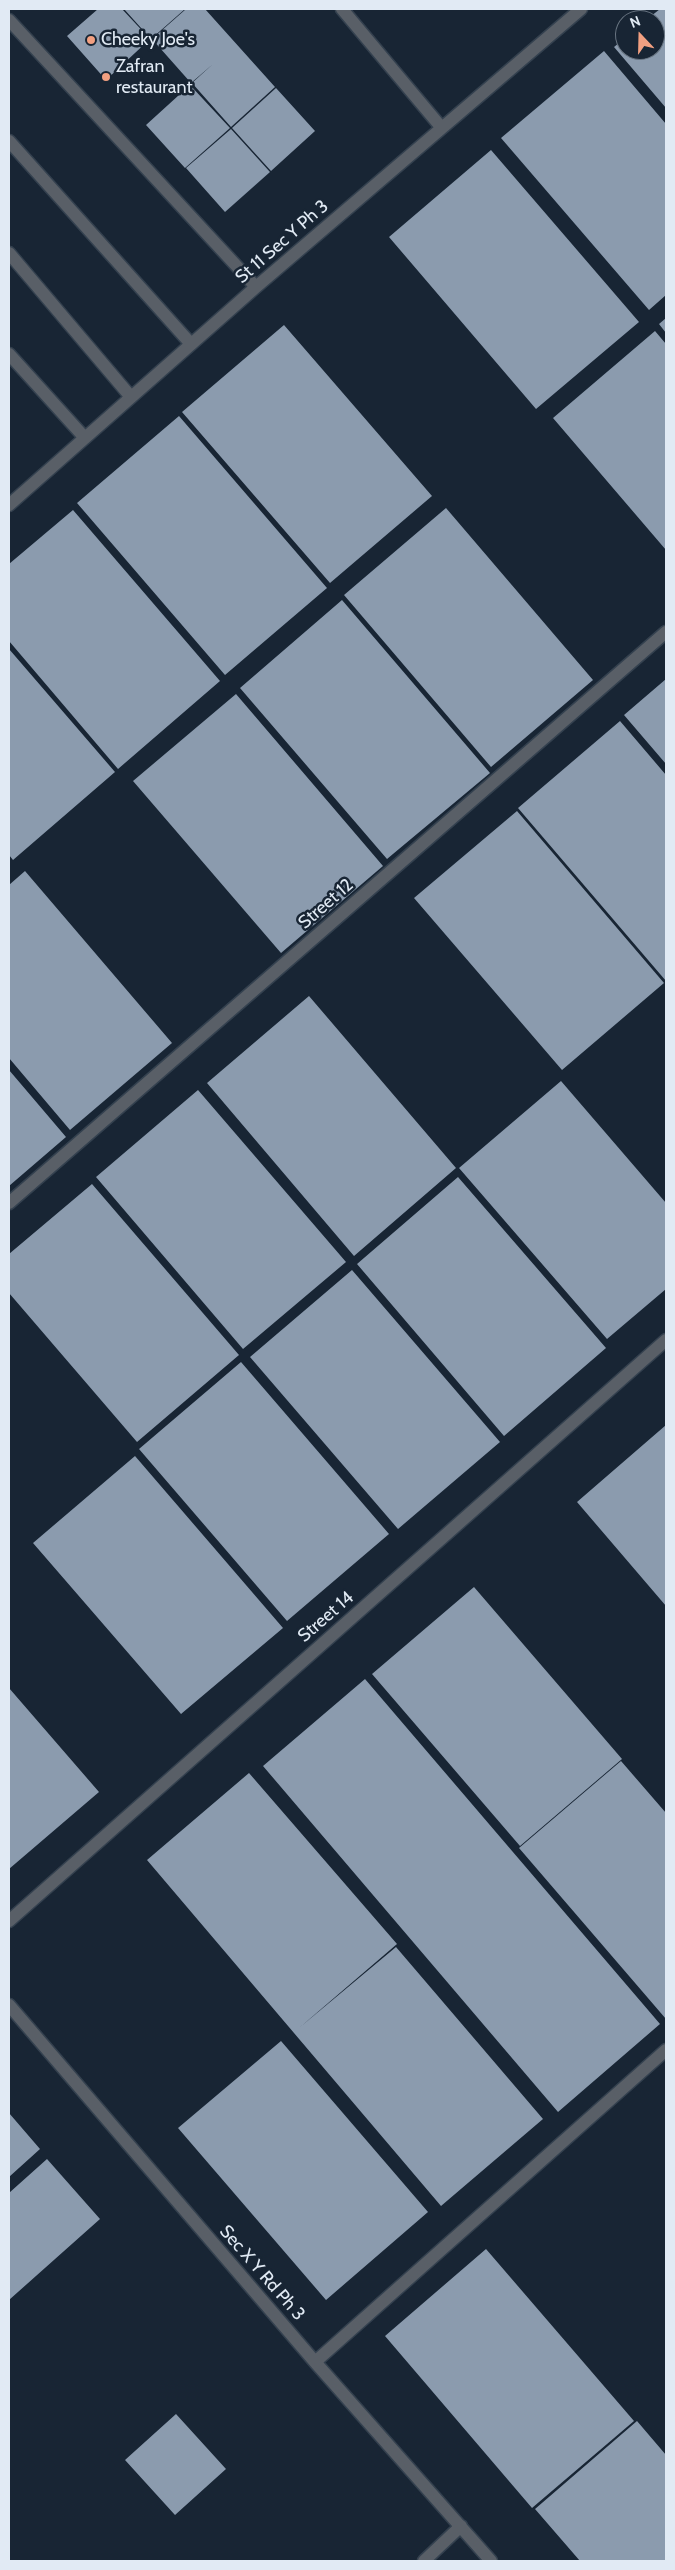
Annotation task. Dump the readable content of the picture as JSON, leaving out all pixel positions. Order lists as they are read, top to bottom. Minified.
{"streets":{"street":["St 11 Sec Y Ph 3","Street 12","Street 14","Sec X Y Rd Ph 3"]},"places":["Cheeky Joe's","Zafran restaurant"],"north":"top"}
